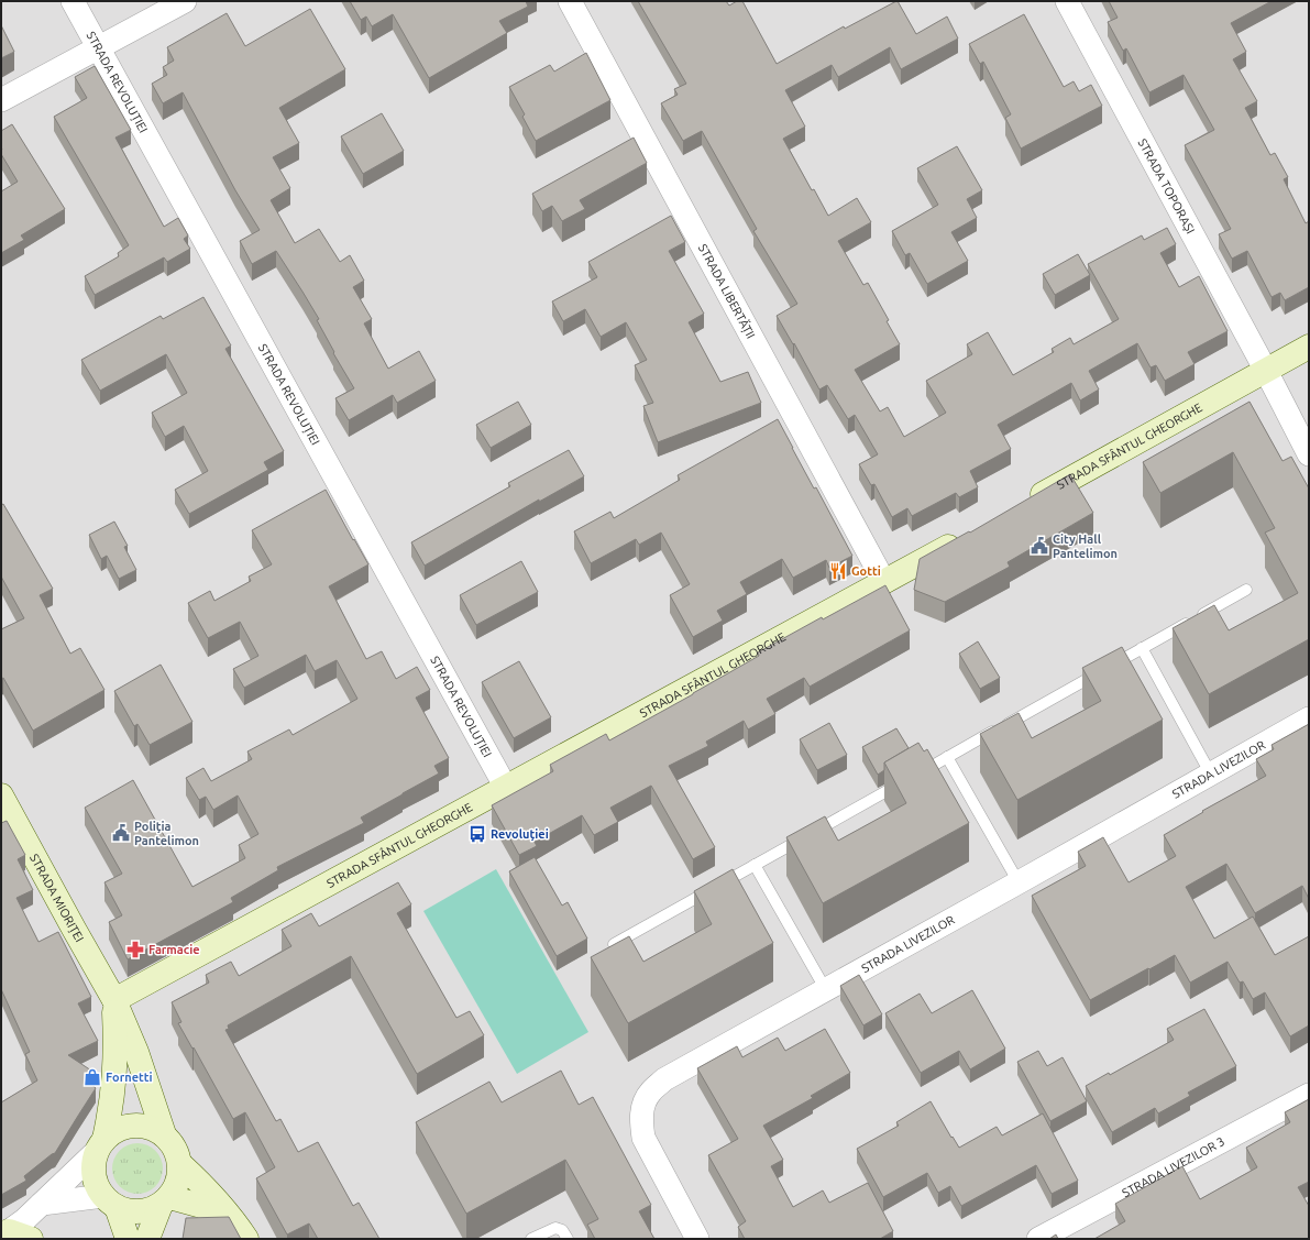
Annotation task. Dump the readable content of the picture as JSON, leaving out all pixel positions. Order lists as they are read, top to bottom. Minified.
{"streets":{"street":["STRADA REVOLUȚIEI","STRADA TOPORAȘI","STRADA LIBERTĂȚII","STRADA SFÂNTUL GHEORGHE","STRADA LIVEZILOR","STRADA MIORIȚEI","STRADA LIVEZILOR 3"]},"crossings":[["STRADA REVOLUȚIEI","STRADA SFÂNTUL GHEORGHE"],["STRADA TOPORAȘI","STRADA SFÂNTUL GHEORGHE"],["STRADA LIBERTĂȚII","STRADA SFÂNTUL GHEORGHE"],["STRADA SFÂNTUL GHEORGHE","STRADA MIORIȚEI"]],"places":{"public building":["City Hall Pantelimon","Poliția Pantelimon"],"restaurant":["Gotti"],"bus stop":["Revoluției"],"pharmacy":["Farmacie"],"shop":["Fornetti"]}}
